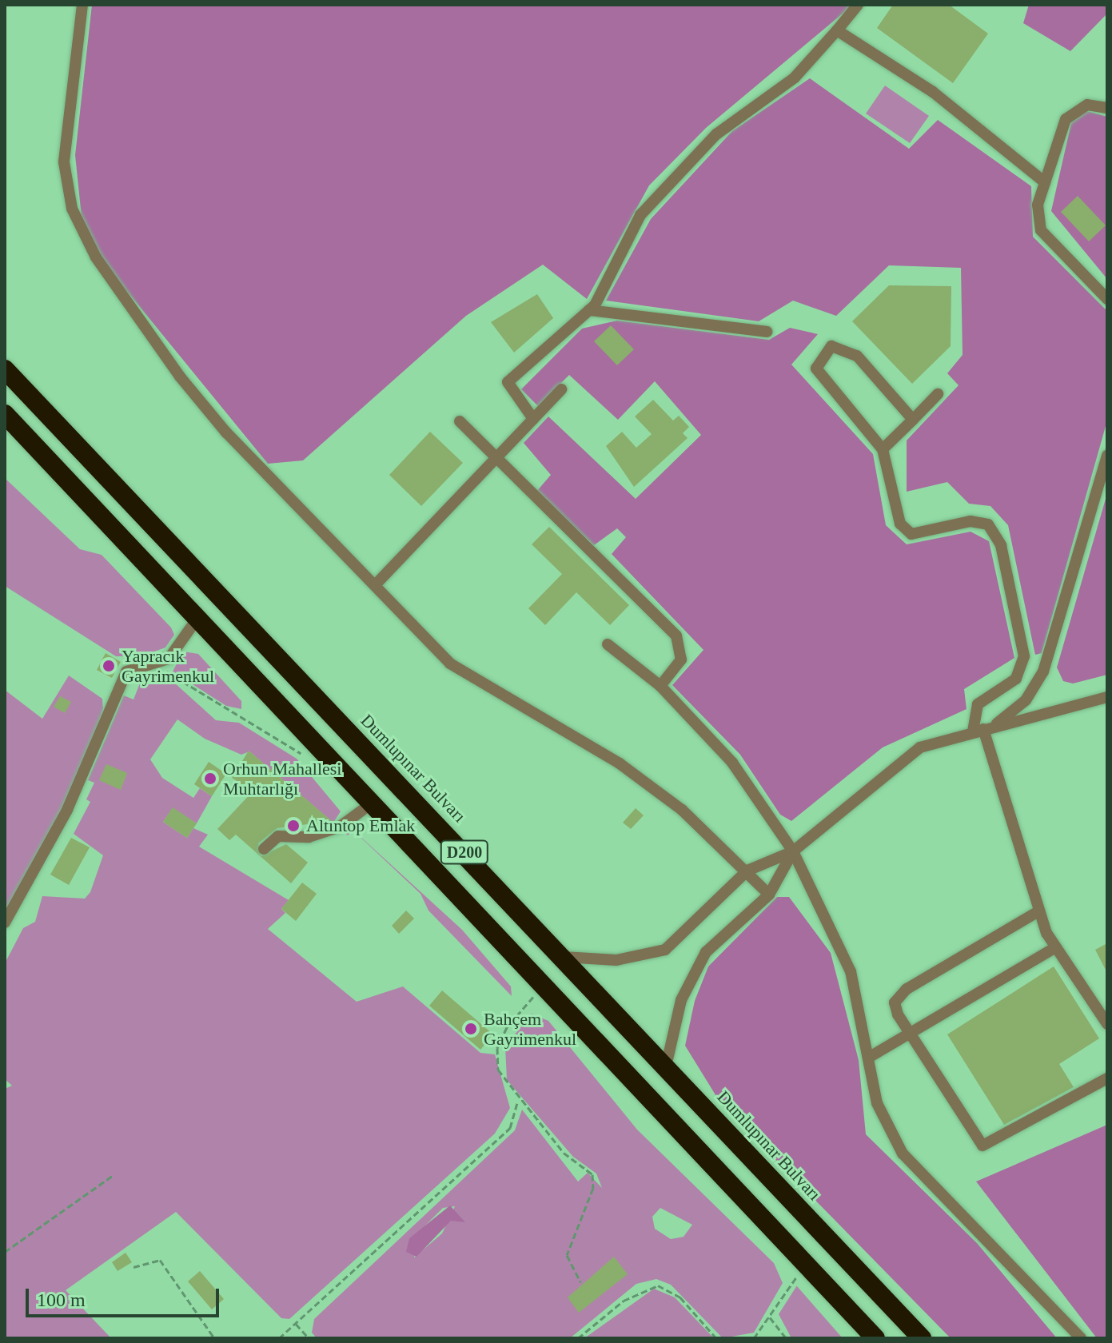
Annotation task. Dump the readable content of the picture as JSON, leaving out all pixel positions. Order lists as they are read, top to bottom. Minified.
{"streets":{"highway":["Dumlupınar Bulvarı","D200"]},"places":["Yapracık Gayrimenkul","Orhun Mahallesi Muhtarlığı","Altıntop Emlak","Bahçem Gayrimenkul"],"scale_bar":"100 m"}
